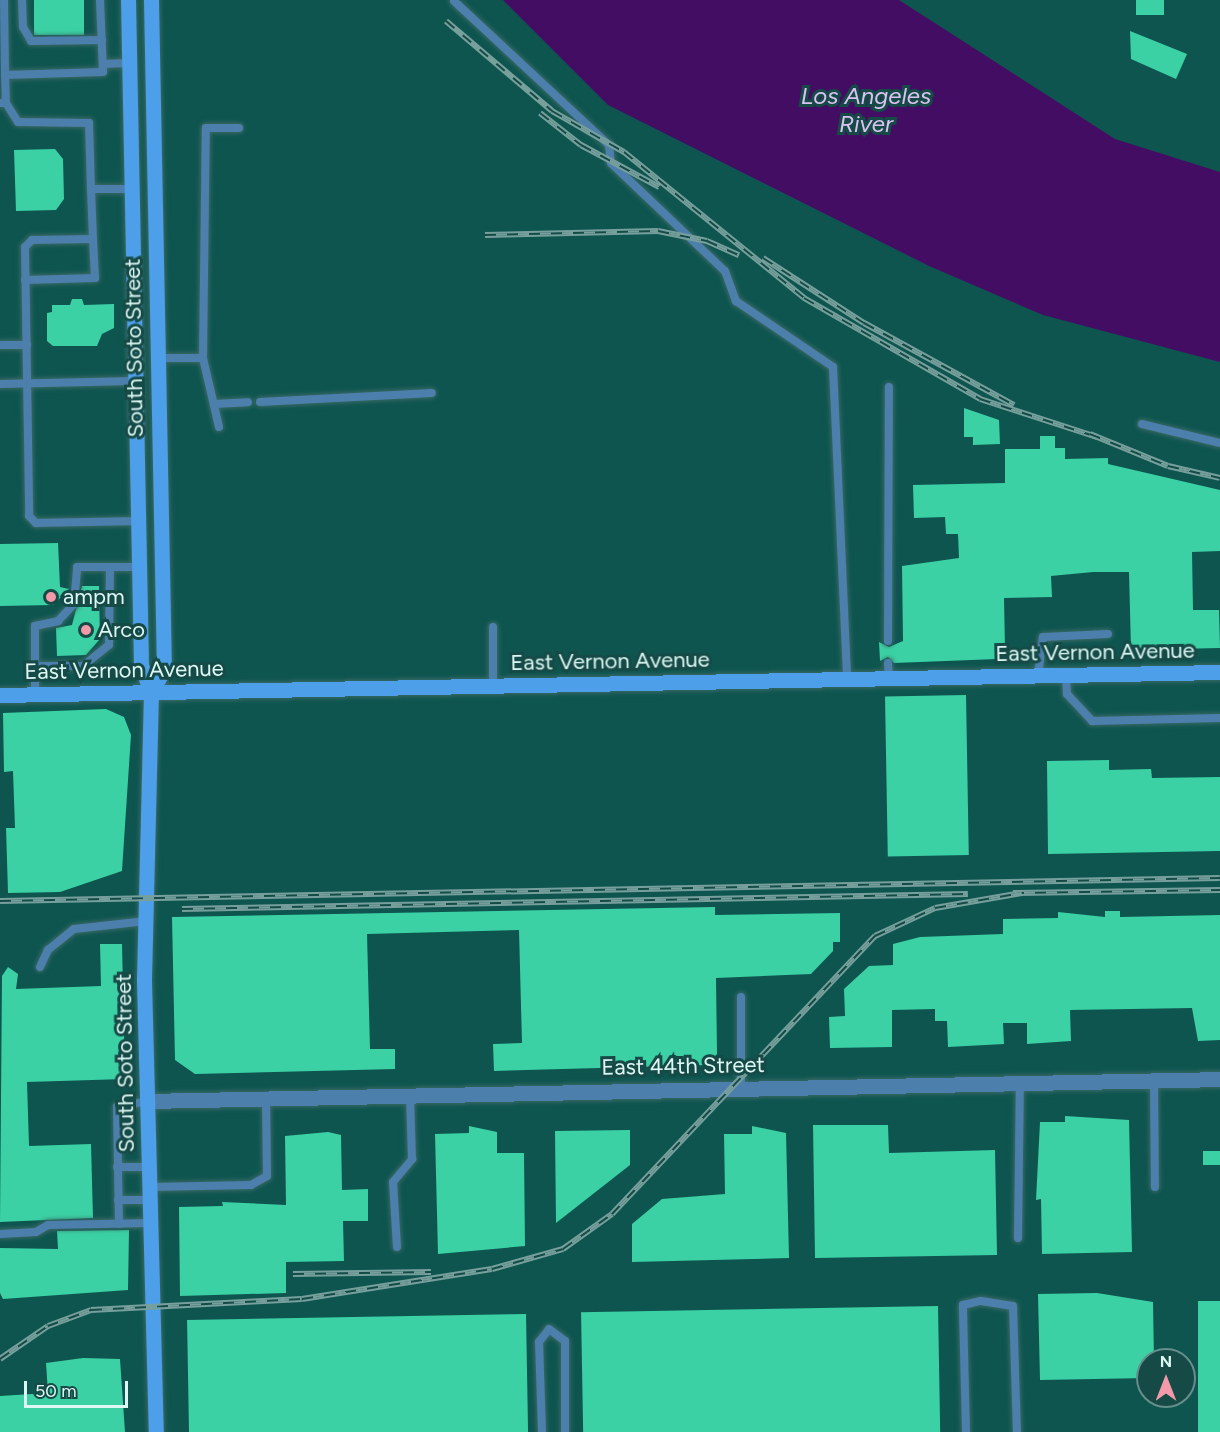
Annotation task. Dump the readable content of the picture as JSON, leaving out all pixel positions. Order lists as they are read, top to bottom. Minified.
{"streets":{"main road":["South Soto Street","East Vernon Avenue"],"street":["East 44th Street"]},"crossings":[["South Soto Street","East Vernon Avenue"],["South Soto Street","East 44th Street"]],"water":["Los Angeles River"],"places":["ampm","Arco"],"scale_bar":"50 m","north":"top"}
